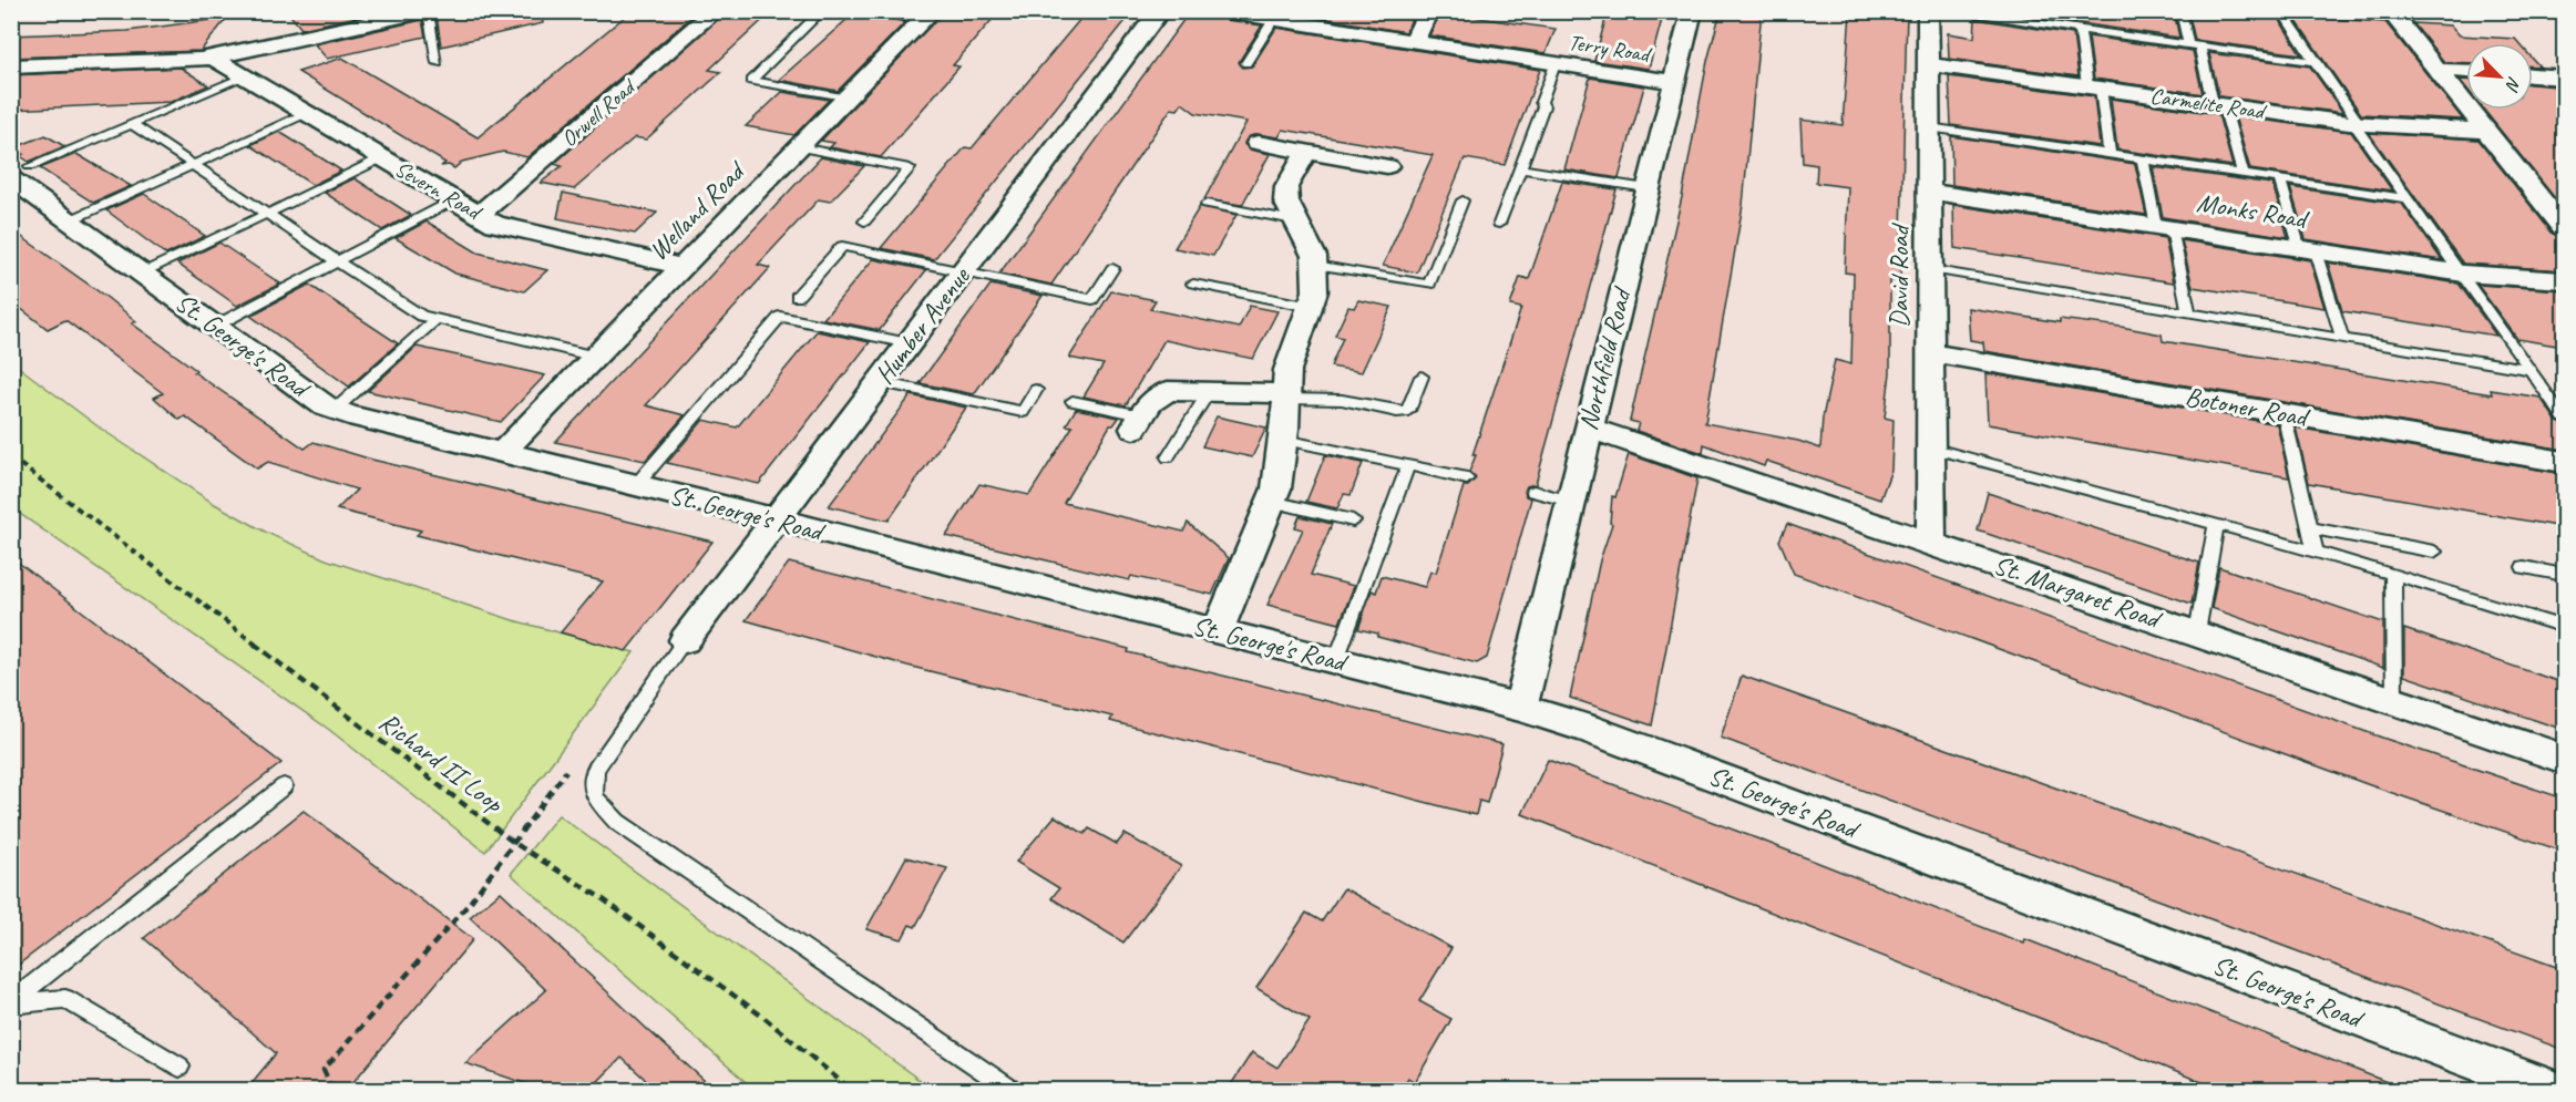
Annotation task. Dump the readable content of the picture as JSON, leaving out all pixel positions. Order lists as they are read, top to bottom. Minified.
{"streets":{"street":["Terry Road","Carmelite Road","Orwell Road","Severn Road","Monks Road","Welland Road","David Road","Humber Avenue","St. George's Road","Northfield Road","Botoner Road","St. Margaret Road"],"path":["Richard II Loop"]},"crossings":[["Terry Road","Northfield Road"],["Carmelite Road","David Road"],["Orwell Road","Severn Road"],["Severn Road","Welland Road"],["Monks Road","David Road"],["Welland Road","St. George's Road"],["David Road","Botoner Road"],["David Road","St. Margaret Road"],["Humber Avenue","St. George's Road"],["St. George's Road","Northfield Road"],["Northfield Road","St. Margaret Road"]],"north":"bottom right"}
